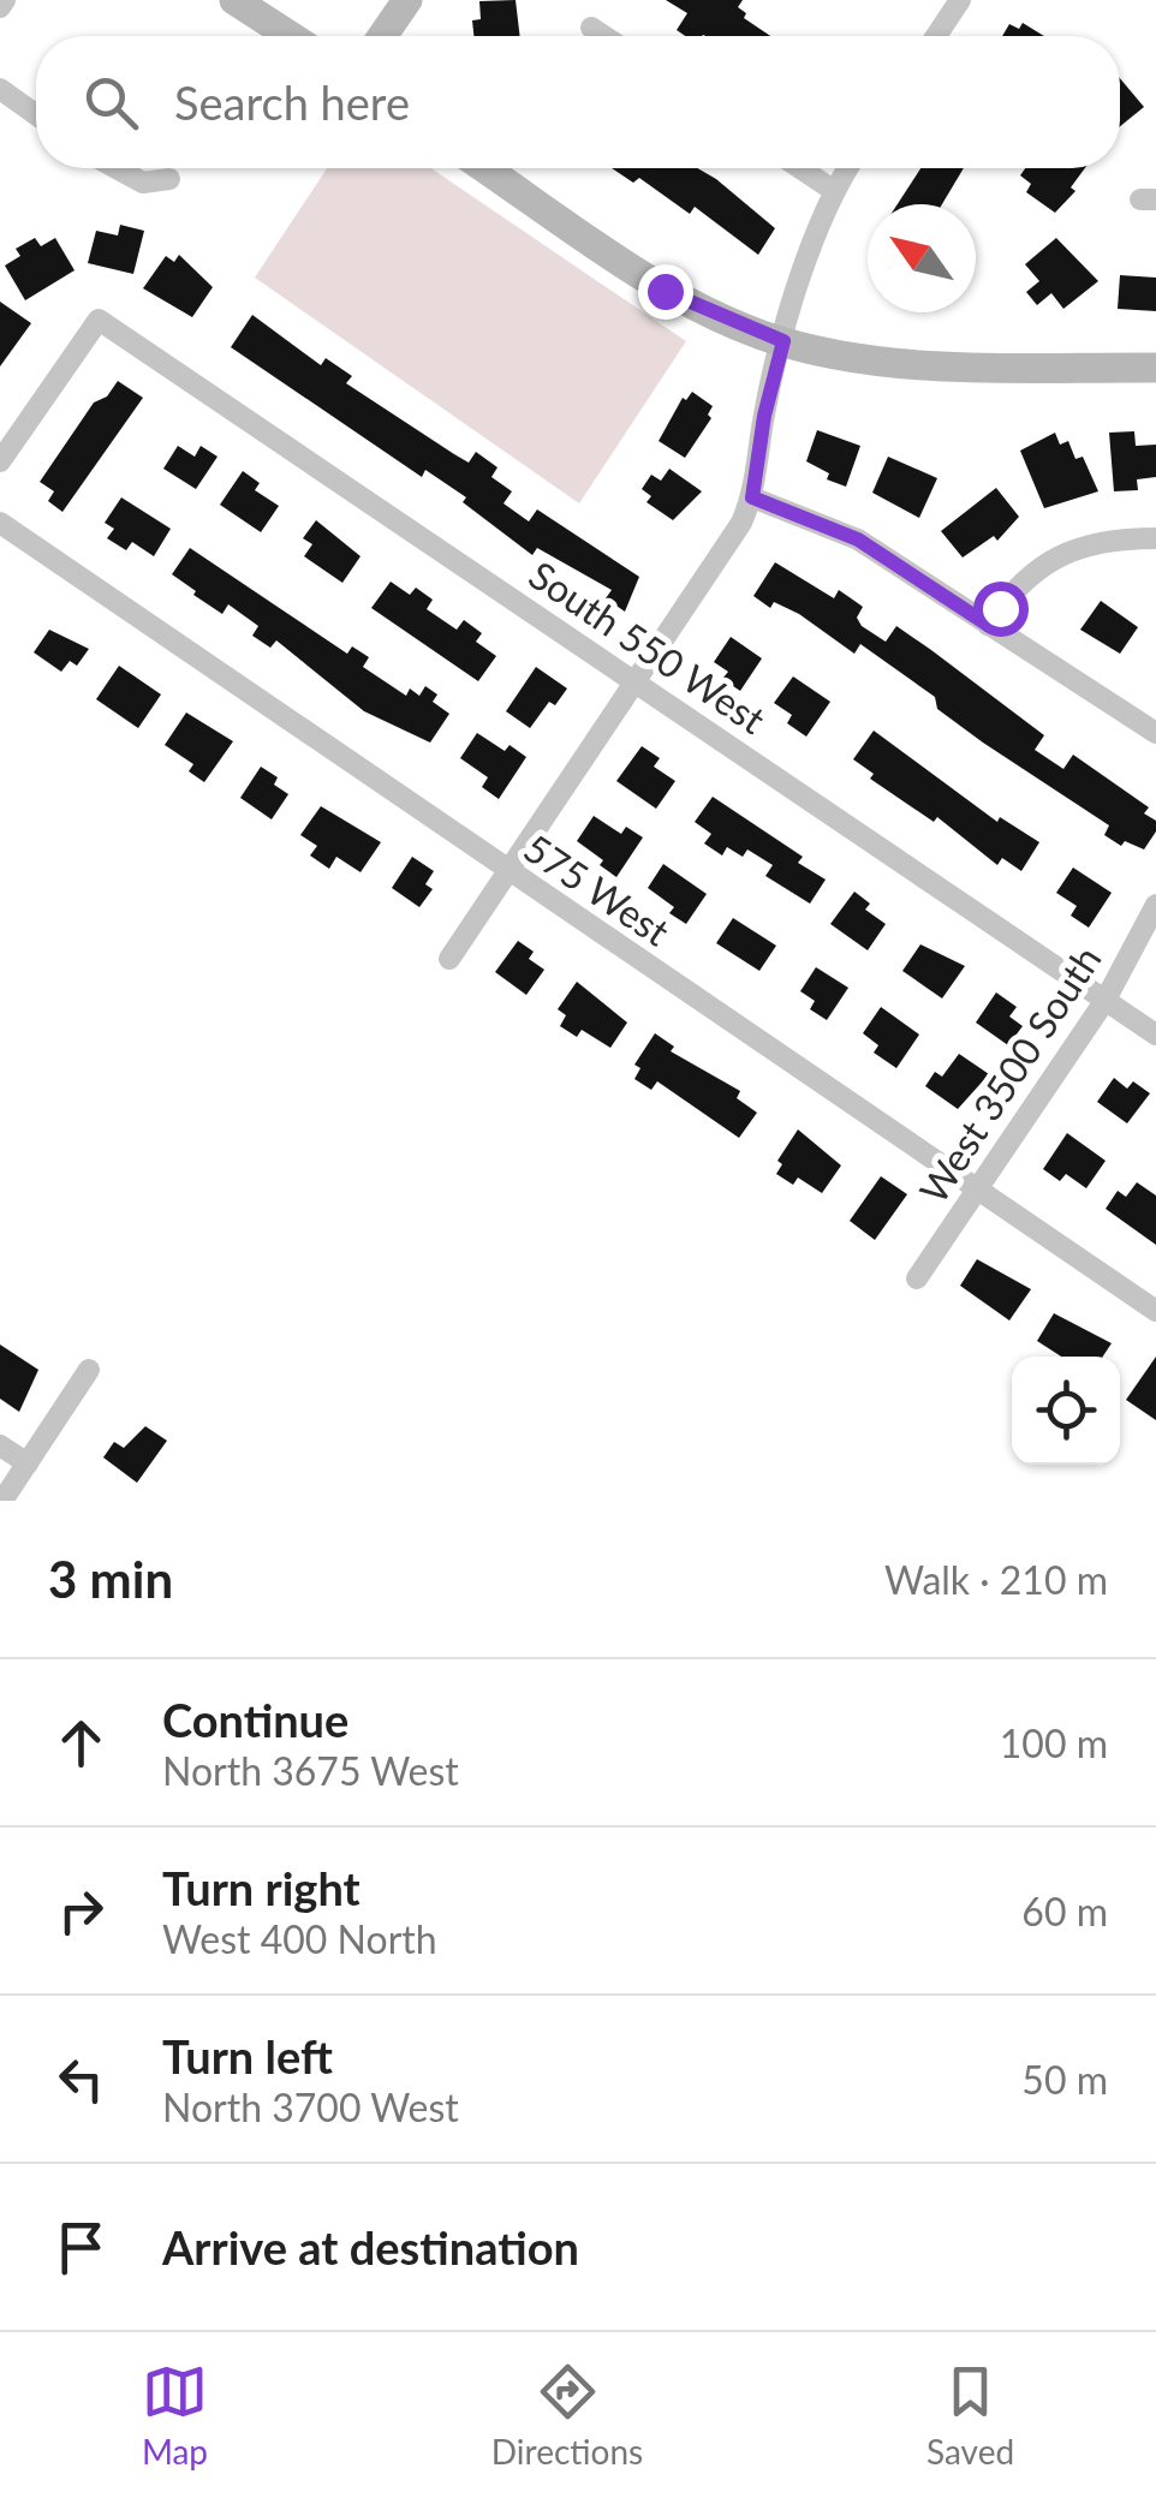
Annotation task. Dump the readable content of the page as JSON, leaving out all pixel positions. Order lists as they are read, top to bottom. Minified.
{"streets":{"street":["South 550 West","575 West","West 3500 South"]},"crossings":[["South 550 West","West 3500 South"],["575 West","West 3500 South"]],"north":"top left","page":{"search":"Search here","heading":["3 min","Walk · 210 m"],"list":[["Continue","North 3675 West","100 m"],["Turn right","West 400 North","60 m"],["Turn left","North 3700 West","50 m"],"Arrive at destination"],"nav":["Map","Directions","Saved"]}}
